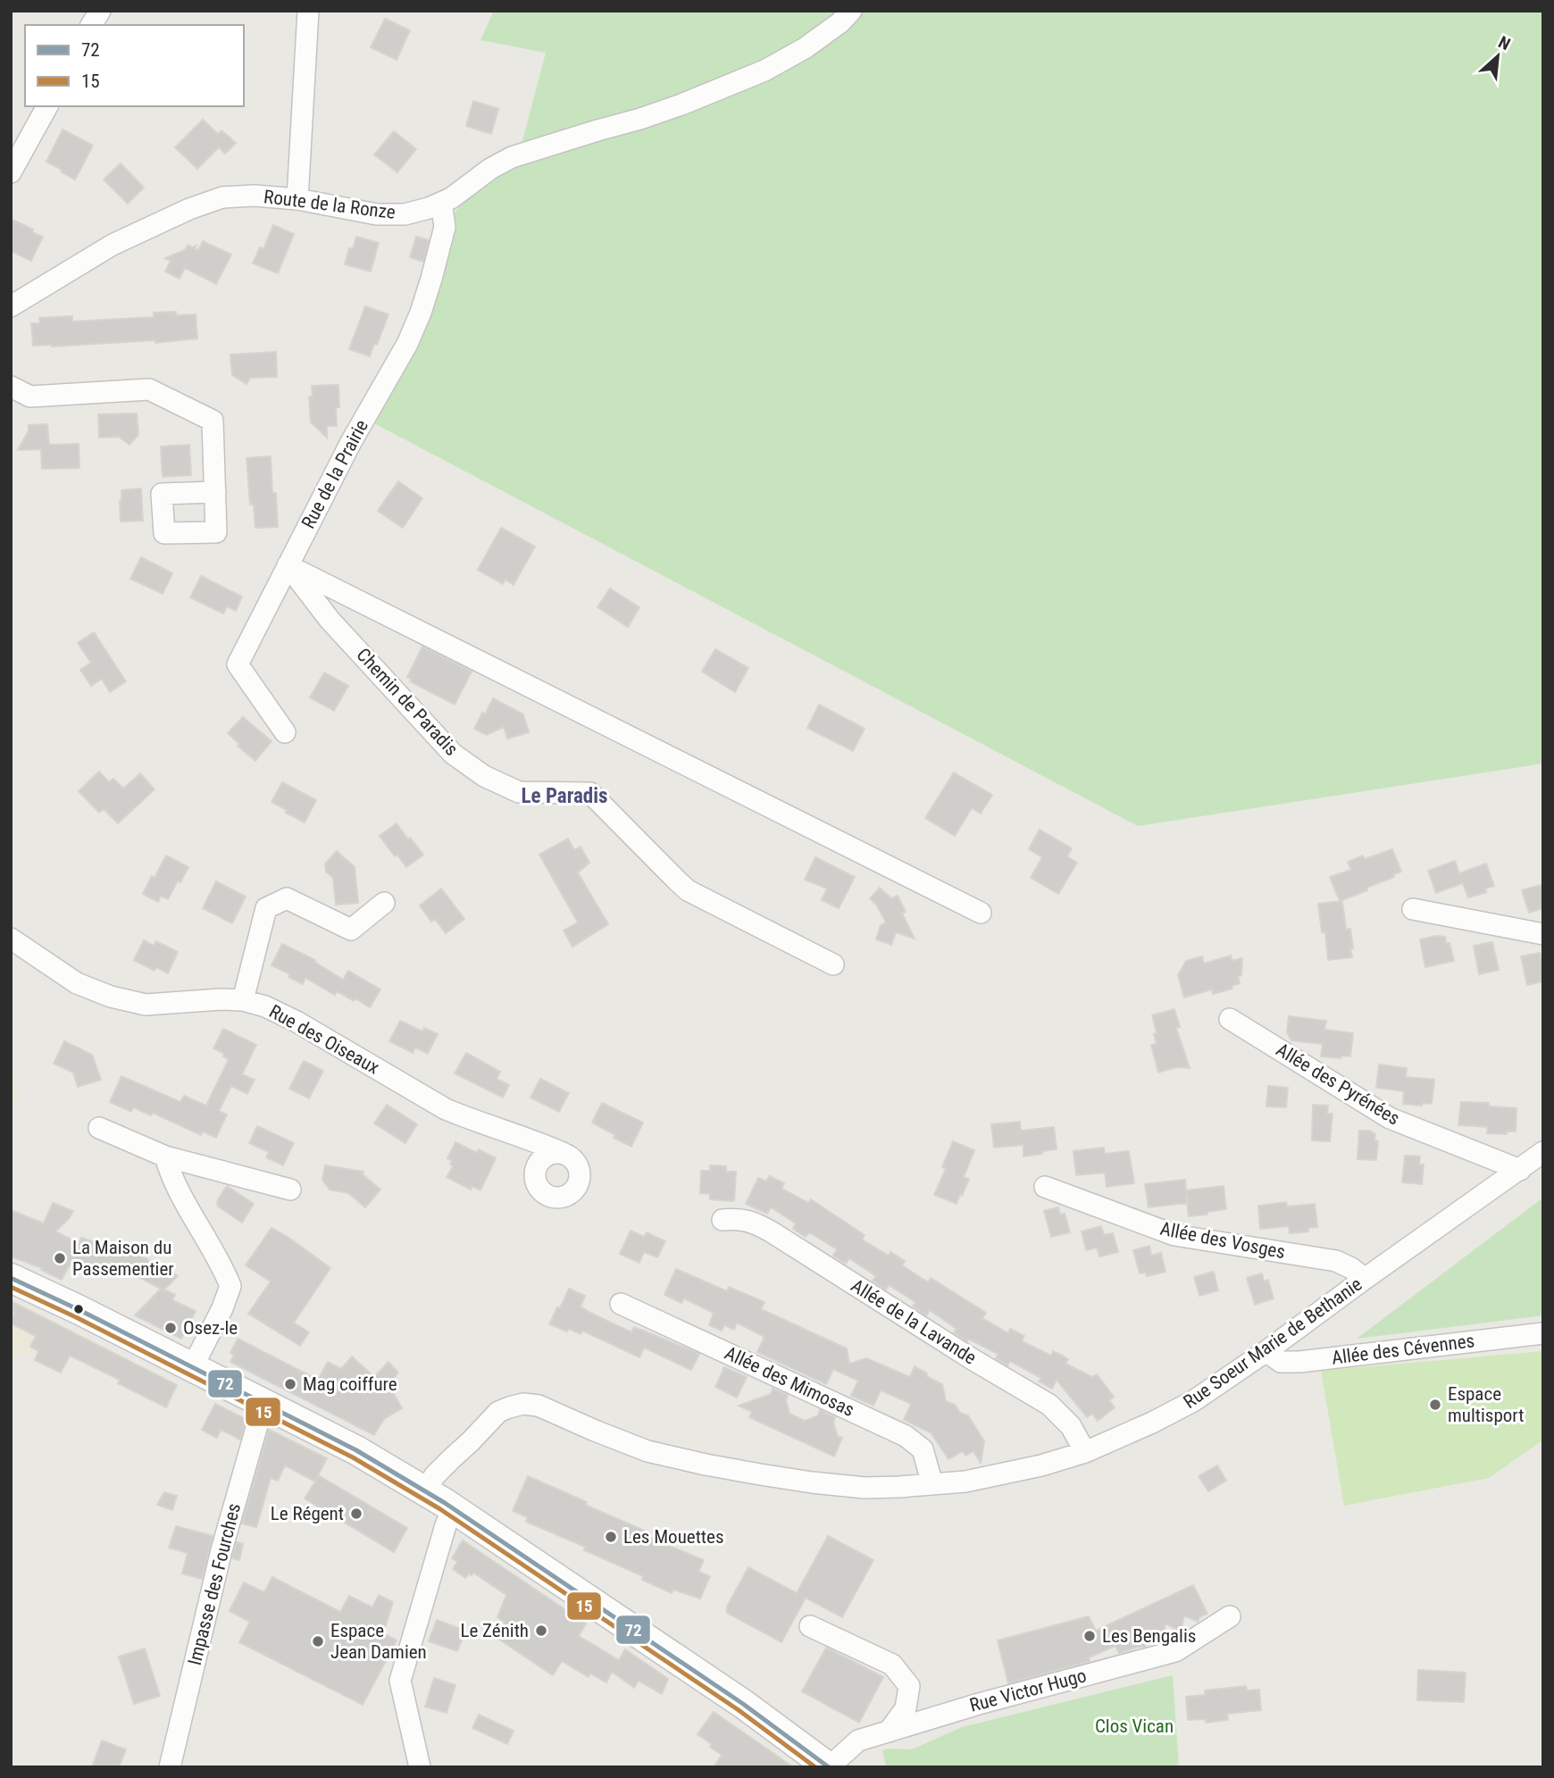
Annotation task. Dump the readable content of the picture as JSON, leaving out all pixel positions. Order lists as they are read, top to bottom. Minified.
{"streets":{"main road":["Rue Victor Hugo"],"street":["Route de la Ronze","Rue de la Prairie","Chemin de Paradis","Rue des Oiseaux","Allée des Pyrénées","Allée des Vosges","Allée de la Lavande","Rue Soeur Marie de Bethanie","Allée des Cévennes","Allée des Mimosas","Impasse des Fourches"]},"crossings":[["Route de la Ronze","Rue de la Prairie"],["Rue de la Prairie","Chemin de Paradis"],["Allée des Pyrénées","Rue Soeur Marie de Bethanie"],["Allée des Vosges","Rue Soeur Marie de Bethanie"],["Allée de la Lavande","Rue Soeur Marie de Bethanie"],["Rue Soeur Marie de Bethanie","Allée des Cévennes"],["Rue Soeur Marie de Bethanie","Allée des Mimosas"],["Rue Soeur Marie de Bethanie","Rue Victor Hugo"],["Impasse des Fourches","Rue Victor Hugo"]],"districts":["Le Paradis"],"parks":["Clos Vican"],"places":["La Maison du Passementier","Osez-le","Mag coiffure","Espace multisport","Le Régent","Les Mouettes","Le Zénith","Les Bengalis","Espace Jean Damien"],"lines":["transit line 72","transit line 15"],"legend":["72","15"],"north":"top right"}
